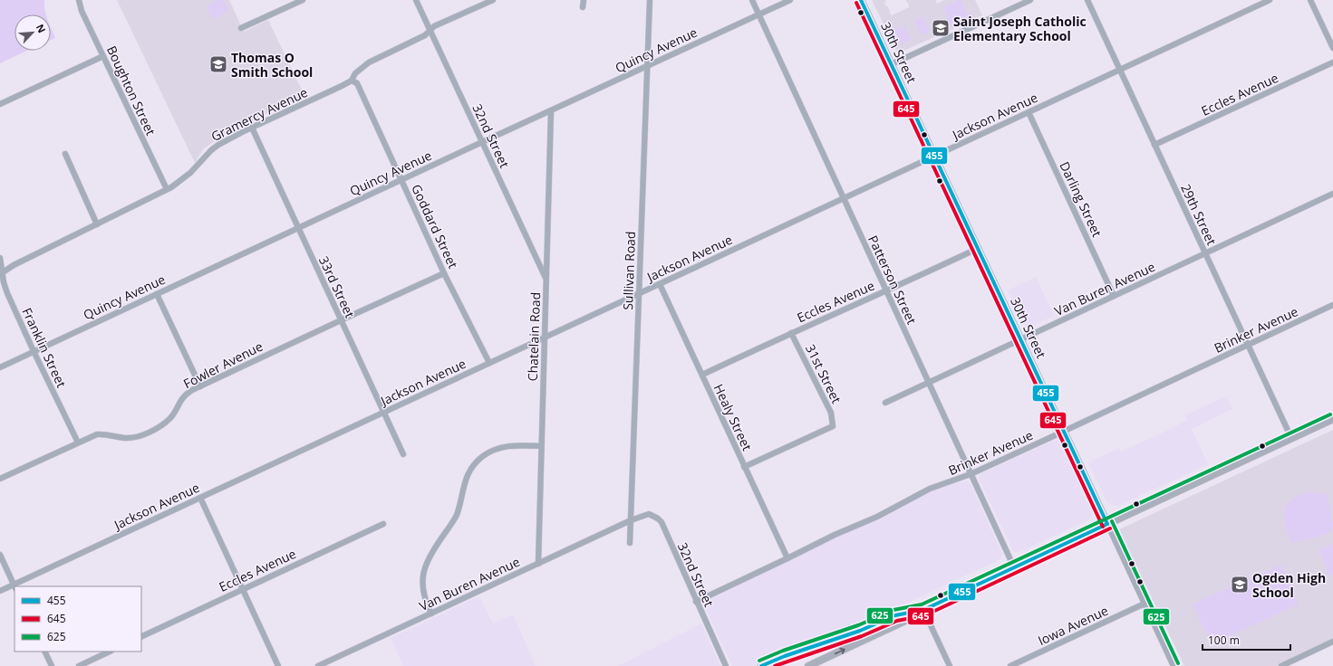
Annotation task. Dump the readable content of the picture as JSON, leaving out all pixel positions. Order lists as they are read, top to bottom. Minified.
{"streets":{"main road":["30th Street"],"street":["Quincy Avenue","Boughton Street","Eccles Avenue","Gramercy Avenue","Jackson Avenue","32nd Street","Darling Street","29th Street","Goddard Street","Sullivan Road","Patterson Street","33rd Street","Van Buren Avenue","Brinker Avenue","Chatelain Road","Franklin Street","Fowler Avenue","31st Street","Healy Street","Iowa Avenue"]},"crossings":[["Quincy Avenue","32nd Street"],["Quincy Avenue","Goddard Street"],["Quincy Avenue","Sullivan Road"],["Quincy Avenue","Patterson Street"],["Quincy Avenue","33rd Street"],["Quincy Avenue","Chatelain Road"],["Quincy Avenue","Franklin Street"],["30th Street","Eccles Avenue"],["30th Street","Jackson Avenue"],["30th Street","Van Buren Avenue"],["30th Street","Brinker Avenue"],["30th Street","Iowa Avenue"],["Boughton Street","Gramercy Avenue"],["Eccles Avenue","29th Street"],["Eccles Avenue","Patterson Street"],["Eccles Avenue","31st Street"],["Eccles Avenue","Healy Street"],["Gramercy Avenue","32nd Street"],["Gramercy Avenue","Goddard Street"],["Gramercy Avenue","33rd Street"],["Gramercy Avenue","Franklin Street"],["Jackson Avenue","Darling Street"],["Jackson Avenue","29th Street"],["Jackson Avenue","Goddard Street"],["Jackson Avenue","Sullivan Road"],["Jackson Avenue","Patterson Street"],["Jackson Avenue","33rd Street"],["Jackson Avenue","Chatelain Road"],["Jackson Avenue","Healy Street"],["32nd Street","Sullivan Road"],["32nd Street","Van Buren Avenue"],["32nd Street","Brinker Avenue"],["32nd Street","Chatelain Road"],["Darling Street","Van Buren Avenue"],["29th Street","Van Buren Avenue"],["29th Street","Brinker Avenue"],["Goddard Street","Fowler Avenue"],["Sullivan Road","Van Buren Avenue"],["Patterson Street","Van Buren Avenue"],["Patterson Street","Brinker Avenue"],["33rd Street","Fowler Avenue"],["Van Buren Avenue","Chatelain Road"],["Brinker Avenue","Healy Street"],["Franklin Street","Fowler Avenue"],["31st Street","Healy Street"]],"places":{"school or university":["Saint Joseph Catholic Elementary School","Thomas O Smith School","Ogden High School"]},"lines":["transit line 455","transit line 645","transit line 625"],"legend":["455","645","625"],"scale_bar":"100 m","north":"top right"}
